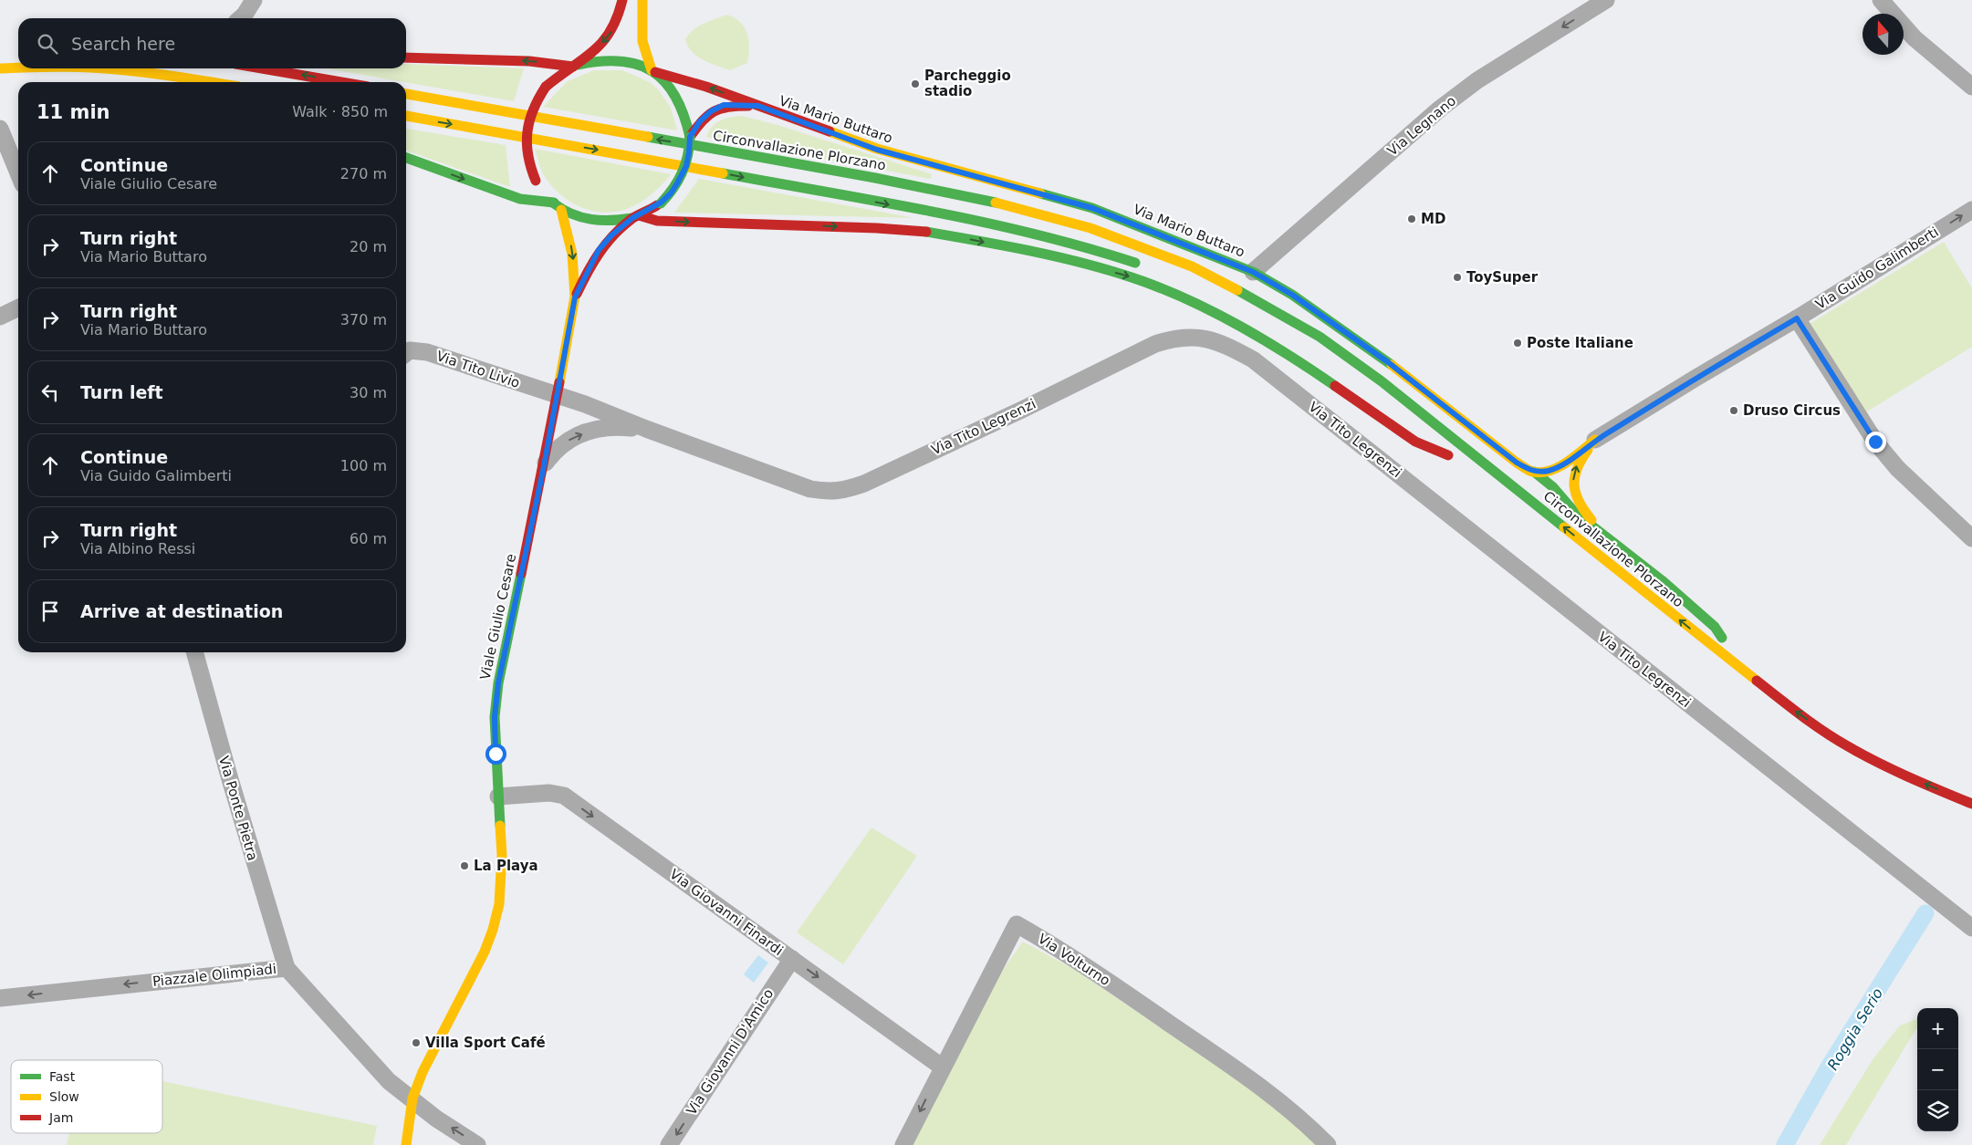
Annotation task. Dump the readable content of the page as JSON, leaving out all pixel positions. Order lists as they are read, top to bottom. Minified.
{"streets":{"main road":["Via Mario Buttaro","Circonvallazione Plorzano","Viale Giulio Cesare"],"street":["Via Legnano","Via Guido Galimberti","Via Tito Livio","Via Tito Legrenzi","Via Ponte Pietra","Via Giovanni Finardi","Via Volturno","Piazzale Olimpiadi","Via Giovanni D'Amico"]},"crossings":[["Via Mario Buttaro","Via Legnano"],["Via Mario Buttaro","Viale Giulio Cesare"],["Via Tito Livio","Via Tito Legrenzi"],["Via Tito Livio","Viale Giulio Cesare"],["Via Tito Legrenzi","Viale Giulio Cesare"],["Viale Giulio Cesare","Via Giovanni Finardi"],["Viale Giulio Cesare","Piazzale Olimpiadi"],["Via Ponte Pietra","Piazzale Olimpiadi"],["Via Giovanni Finardi","Via Volturno"],["Via Giovanni Finardi","Via Giovanni D'Amico"]],"one_way":["Via Legnano","Via Guido Galimberti","Via Giovanni Finardi","Piazzale Olimpiadi","Via Giovanni D'Amico"],"water":["Roggia Serio"],"places":["Parcheggio stadio","MD","ToySuper","Poste Italiane","Druso Circus","La Playa","Villa Sport Café"],"legend":["Fast","Slow","Jam"],"north":"top","page":{"search":"Search here","heading":["11 min","Walk · 850 m"],"list":[["Continue","Viale Giulio Cesare","270 m"],["Turn right","Via Mario Buttaro","20 m"],["Turn right","Via Mario Buttaro","370 m"],["Turn left","30 m"],["Continue","Via Guido Galimberti","100 m"],["Turn right","Via Albino Ressi","60 m"],"Arrive at destination"],"map_buttons":["+","−"]}}
